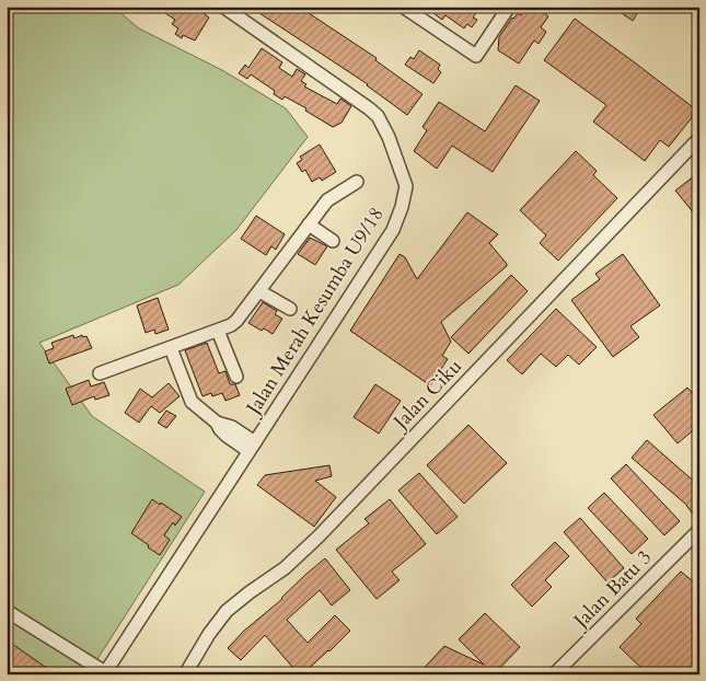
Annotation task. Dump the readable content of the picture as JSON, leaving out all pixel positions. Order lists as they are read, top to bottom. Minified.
{"streets":{"street":["Jalan Merah Kesumba U9/18","Jalan Ciku","Jalan Batu 3"]}}
